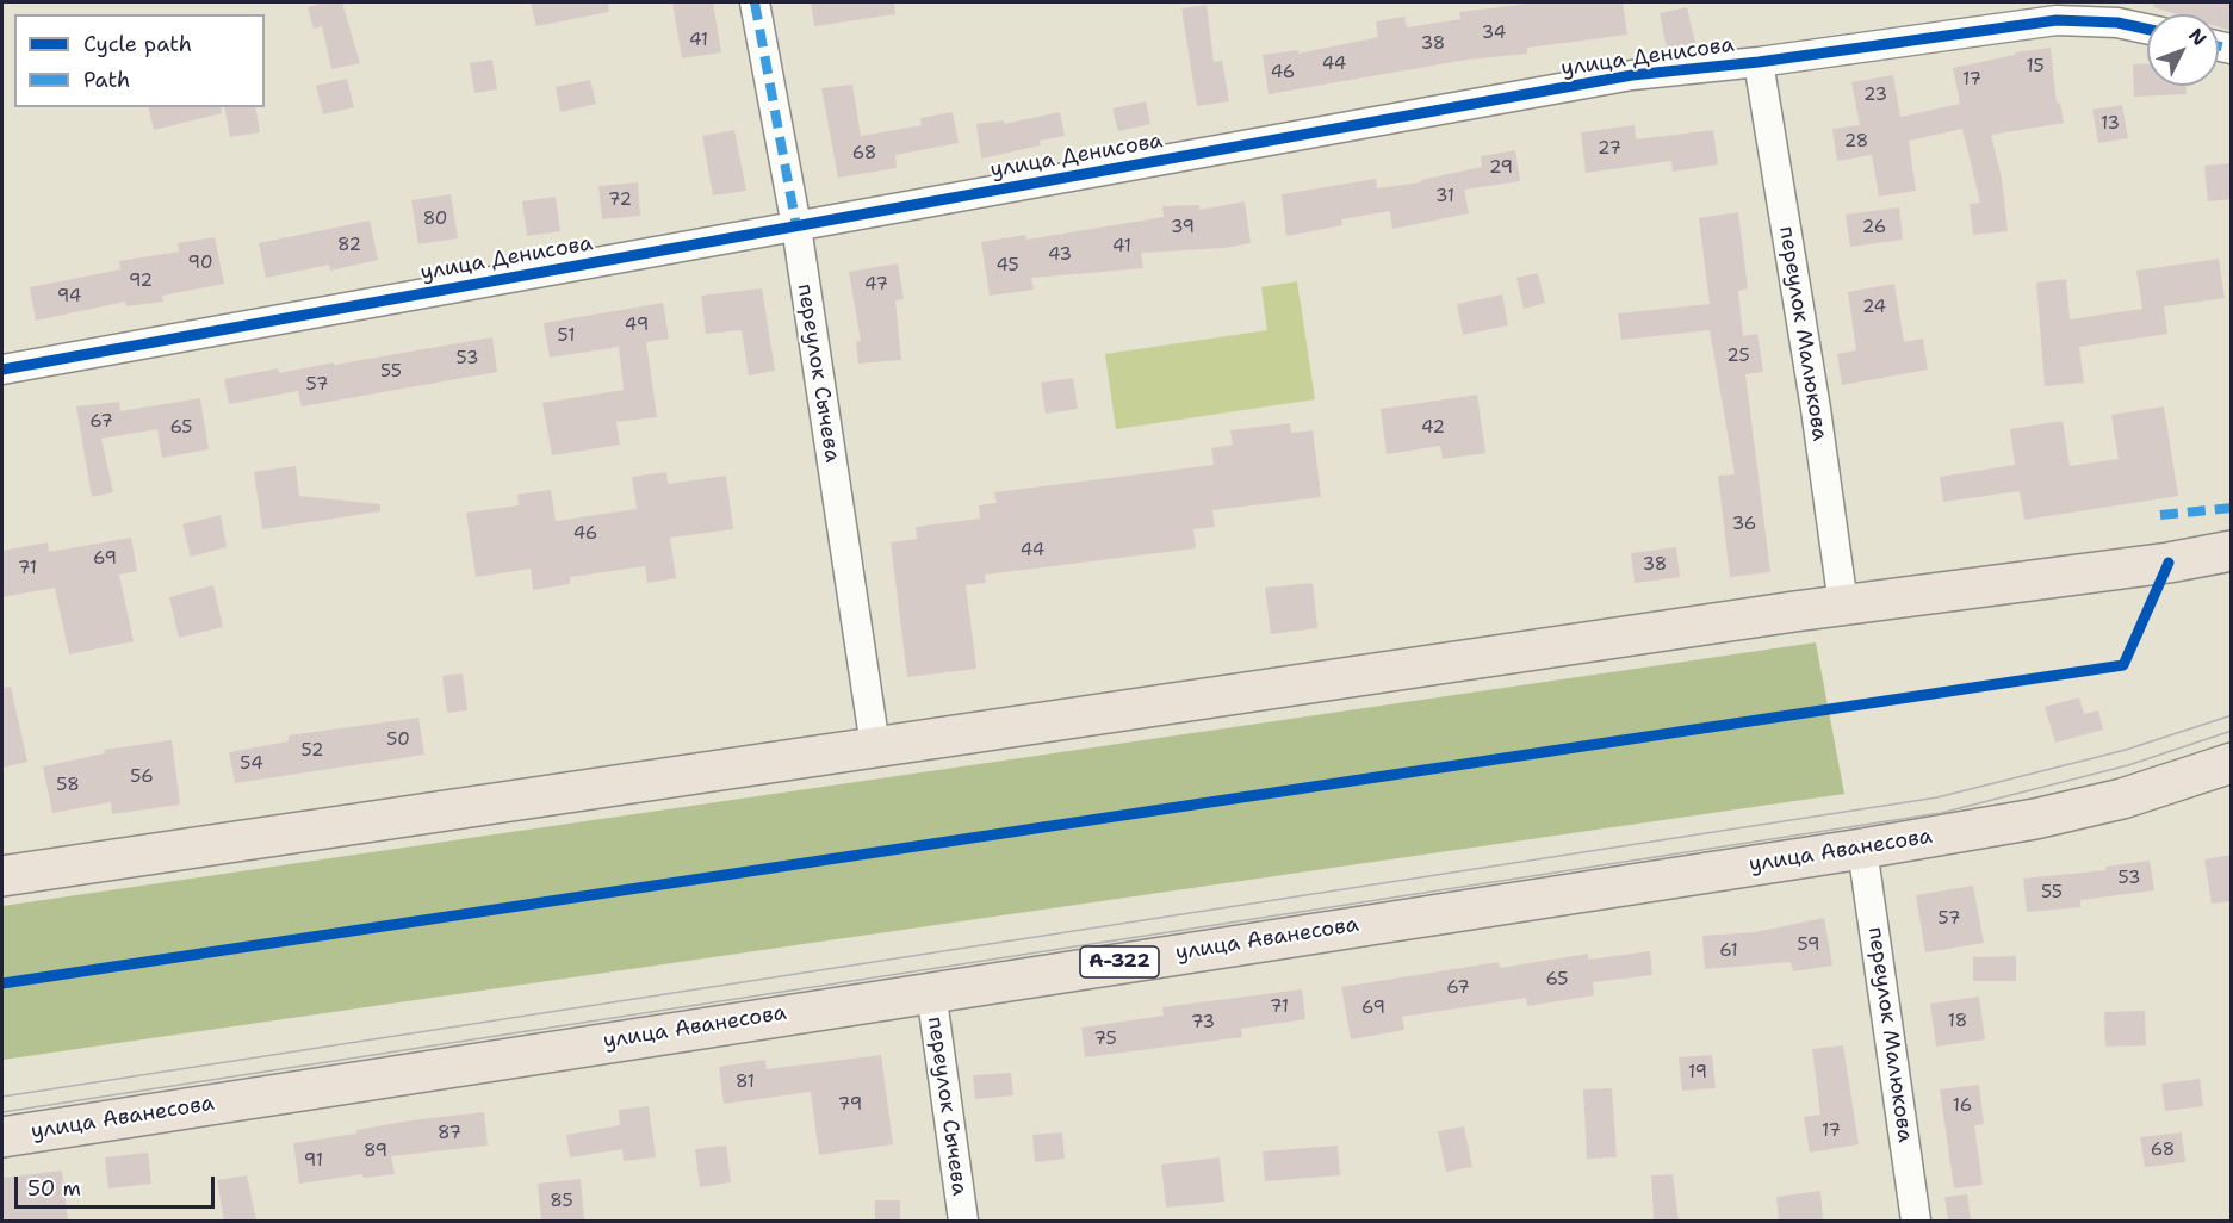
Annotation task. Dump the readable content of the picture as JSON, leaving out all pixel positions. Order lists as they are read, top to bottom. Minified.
{"streets":{"highway":["улица Аванесова","А-322"],"street":["улица Денисова","переулок Малюкова","переулок Сычева"]},"crossings":[["улица Денисова","переулок Малюкова"],["улица Денисова","переулок Сычева"],["переулок Малюкова","улица Аванесова"],["переулок Сычева","улица Аванесова"]],"house_numbers":["34","41","38","44","15","46","17","23","13","28","27","68","29","31","72","80","39","26","82","41","43","90","45","92","47","94","24","49","51","25","53","55","57","67","65","42","36","46","44","69","38","71","50","52","54","56","58","53","55","57","59","61","65","67","71","69","18","73","75","19","81","79","16","17","87","68","89","91","85"],"legend":["Cycle path","Path"],"scale_bar":"50 m","north":"top right"}
